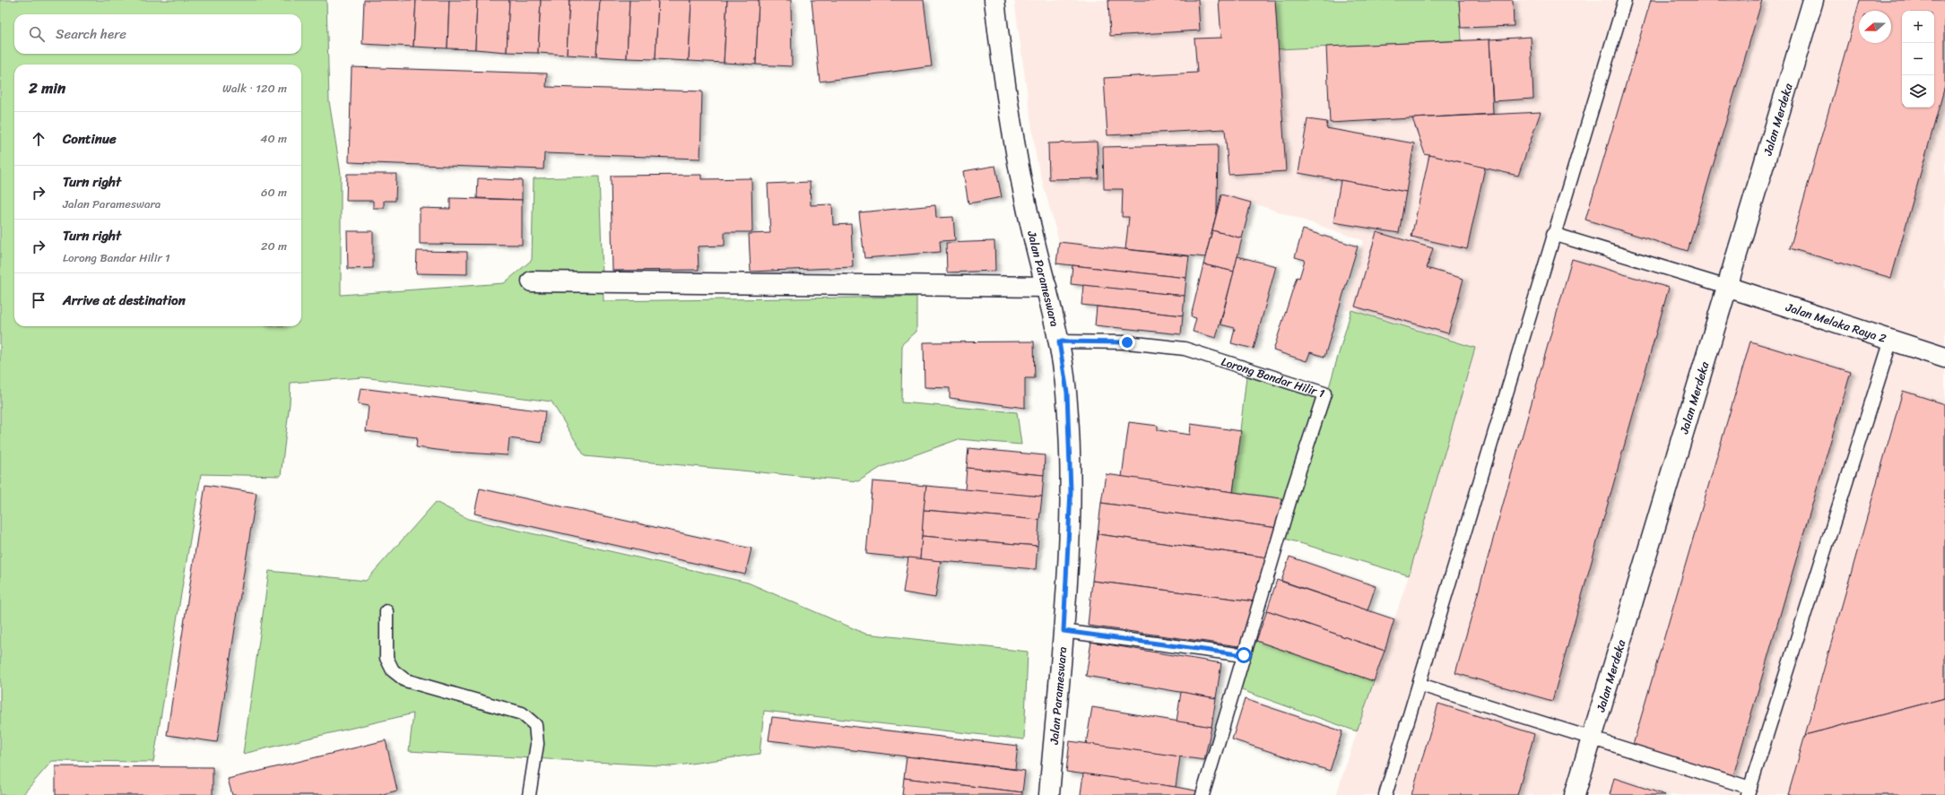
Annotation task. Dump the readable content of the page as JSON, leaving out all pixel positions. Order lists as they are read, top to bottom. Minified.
{"streets":{"main road":["Jalan Merdeka","Jalan Parameswara","Jalan Melaka Raya 2"],"lane":["Lorong Bandar Hilir 1"]},"crossings":[["Jalan Merdeka","Jalan Melaka Raya 2"],["Jalan Parameswara","Lorong Bandar Hilir 1"]],"north":"left","page":{"map_buttons":["+","−"],"search":"Search here","heading":["2 min","Walk · 120 m"],"list":[["Continue","40 m"],["Turn right","Jalan Parameswara","60 m"],["Turn right","Lorong Bandar Hilir 1","20 m"],"Arrive at destination"]}}
